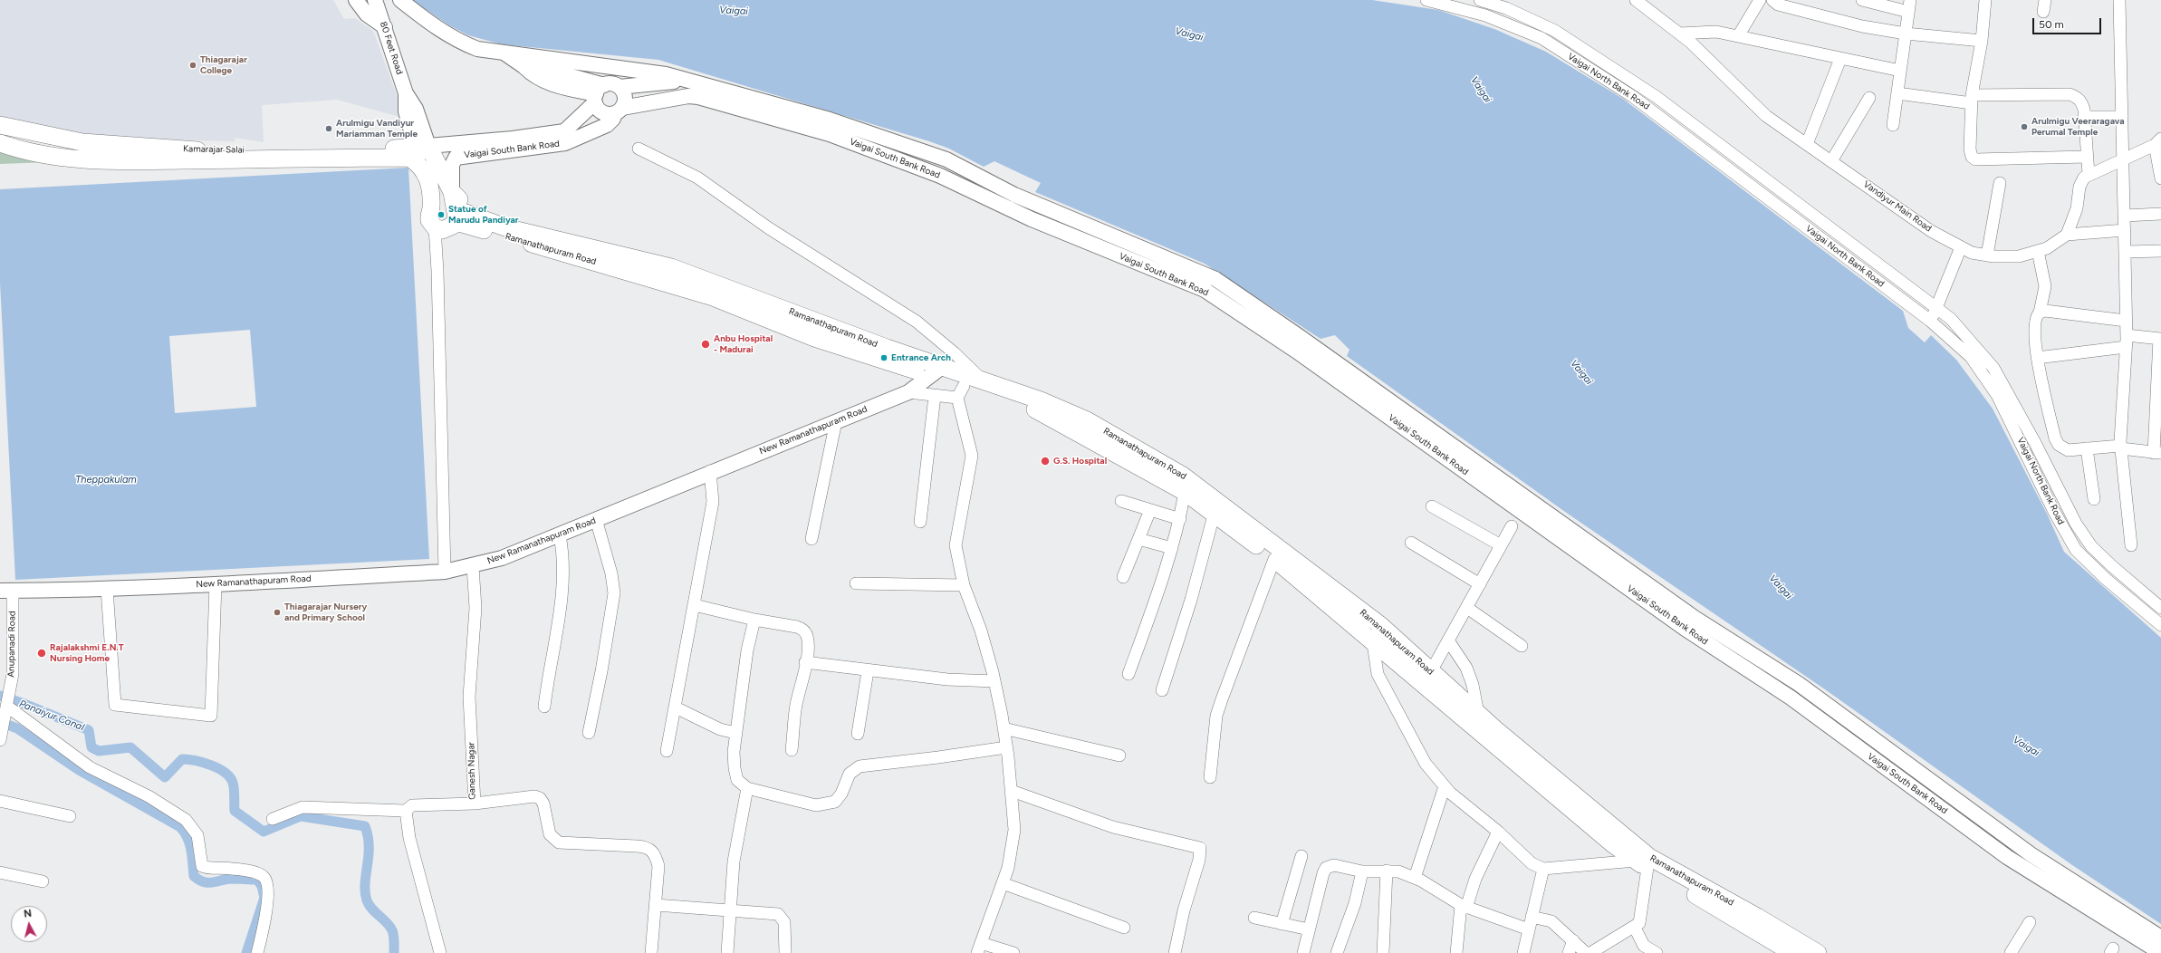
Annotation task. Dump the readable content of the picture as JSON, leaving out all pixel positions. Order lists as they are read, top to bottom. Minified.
{"streets":{"highway":["Kamarajar Salai","Ramanathapuram Road"],"main road":["80 Feet Road","Vaigai South Bank Road","New Ramanathapuram Road"],"street":["Vaigai North Bank Road","Vandiyur Main Road","Anupanadi Road","Ganesh Nagar"]},"crossings":[["80 Feet Road","Kamarajar Salai"],["80 Feet Road","Vaigai South Bank Road"],["Kamarajar Salai","Vaigai South Bank Road"],["Vaigai South Bank Road","Ramanathapuram Road"],["Ramanathapuram Road","New Ramanathapuram Road"],["New Ramanathapuram Road","Anupanadi Road"],["New Ramanathapuram Road","Ganesh Nagar"]],"water":["Vaigai","Theppakulam","Panaiyur Canal"],"places":["Thiagarajar College","Arulmigu Veeraragava Perumal Temple","Arulmigu Vandiyur Mariamman Temple","Statue of Marudu Pandiyar","Anbu Hospital - Madurai","Entrance Arch","G.S. Hospital","Thiagarajar Nursery and Primary School","Rajalakshmi E.N.T Nursing Home"],"scale_bar":"50 m","north":"top"}
